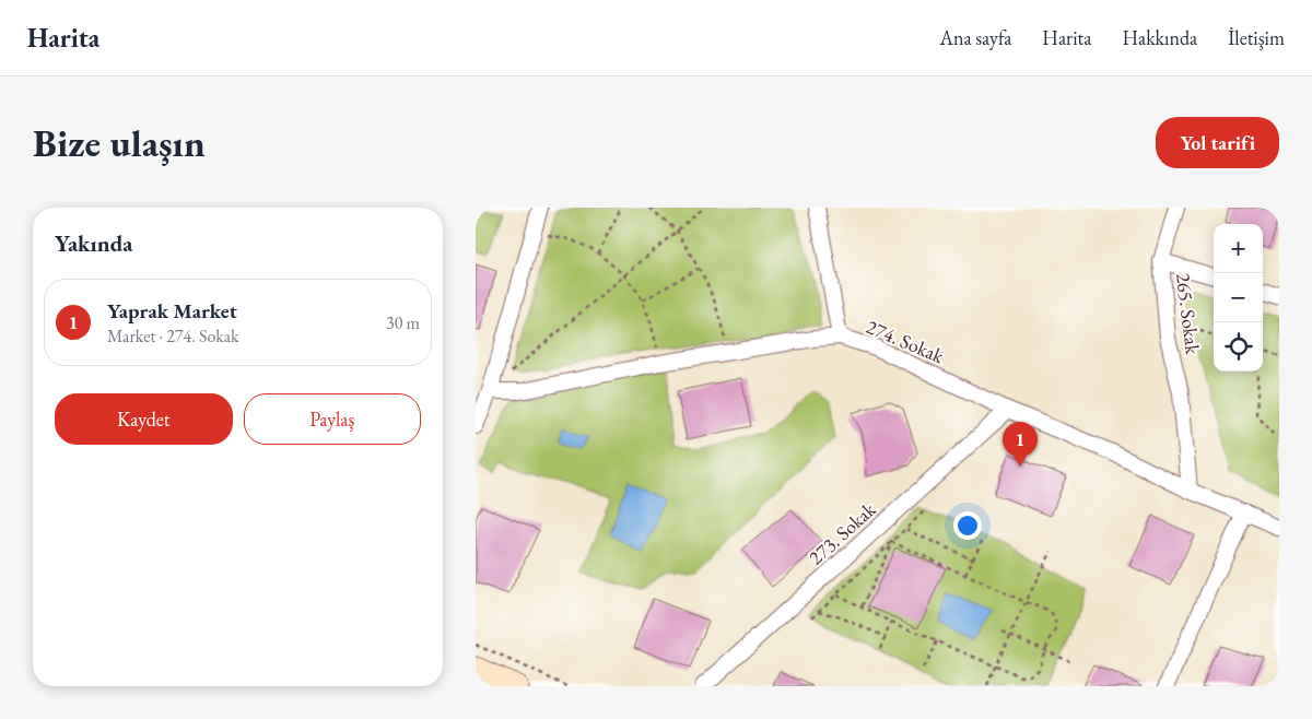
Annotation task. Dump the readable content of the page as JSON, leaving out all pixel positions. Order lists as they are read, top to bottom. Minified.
{"streets":{"street":["265. Sokak","274. Sokak","273. Sokak"]},"crossings":[["265. Sokak","274. Sokak"],["274. Sokak","273. Sokak"]],"page":{"header":"Harita","nav":["Ana sayfa","Harita","Hakkında","İletişim"],"buttons":["Yol tarifi",["Kaydet","Paylaş"]],"title":"Bize ulaşın","heading":"Yakında","map_buttons":["+","−"],"list":[{"mark":"1","name":"Yaprak Market","note":"Market · 274. Sokak","value":"30 m"}],"pins":"1"}}
